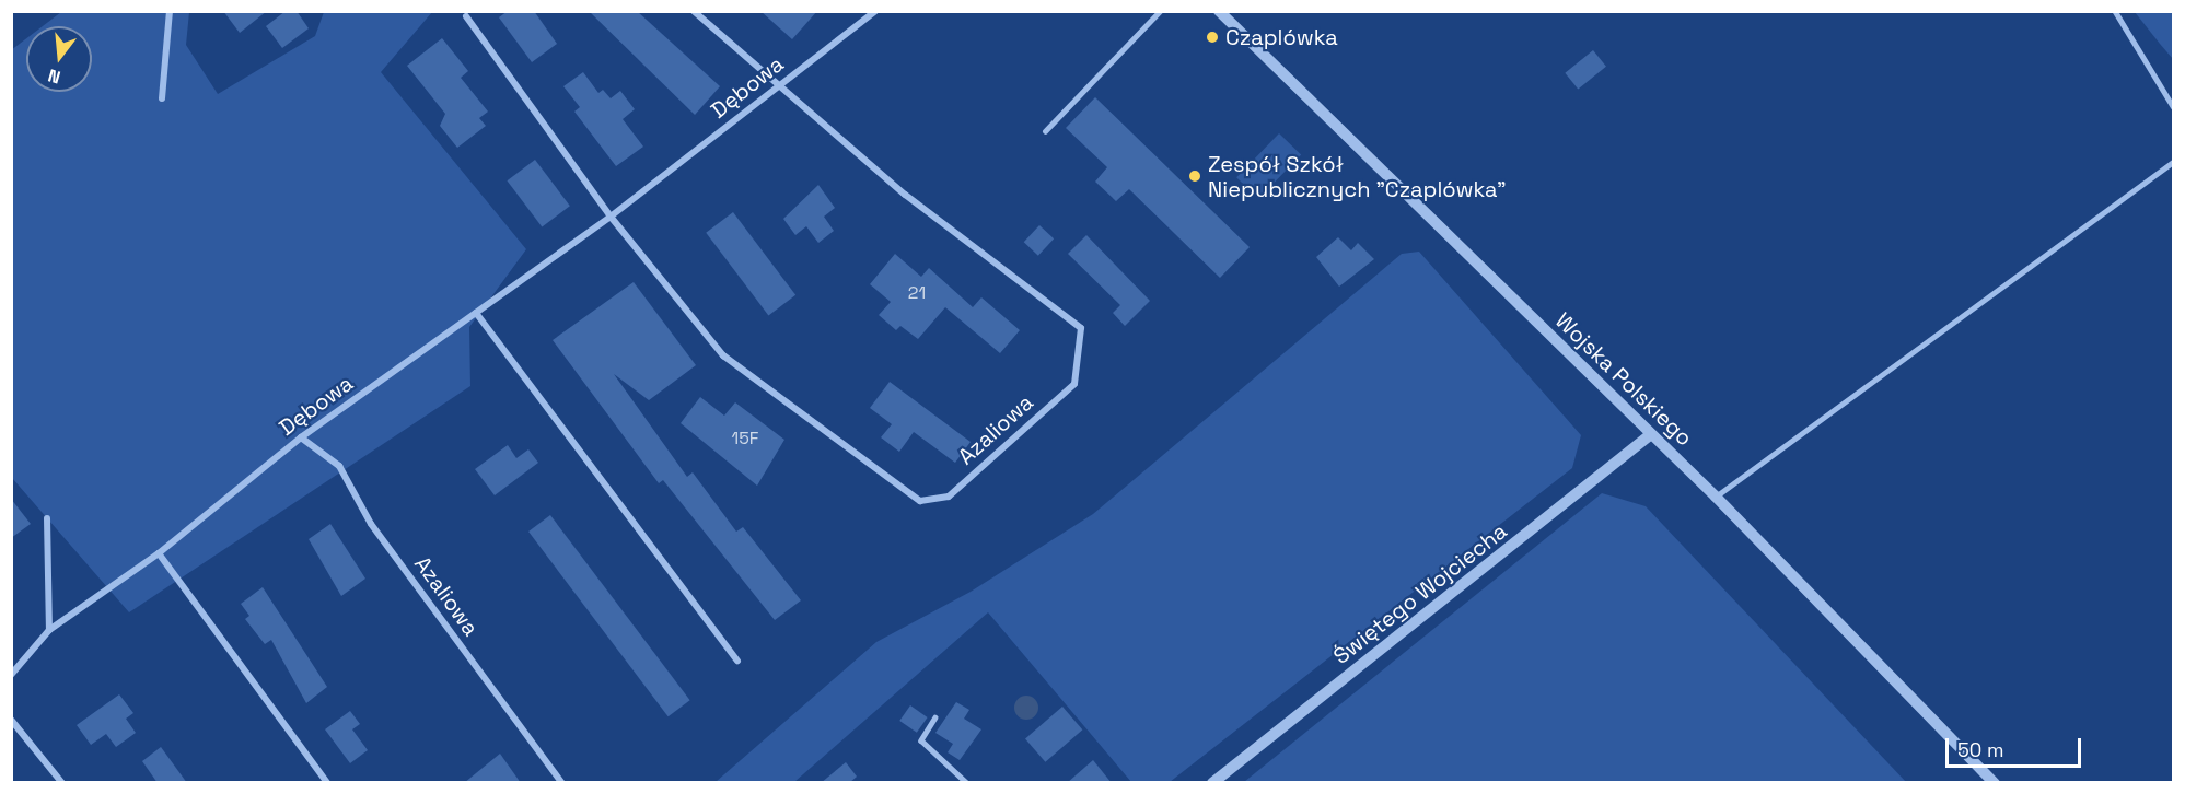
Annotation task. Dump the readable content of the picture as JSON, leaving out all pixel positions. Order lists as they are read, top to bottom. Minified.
{"streets":{"street":["Dębowa","Wojska Polskiego","Azaliowa","Świętego Wojciecha"]},"crossings":[["Dębowa","Azaliowa"],["Wojska Polskiego","Świętego Wojciecha"]],"places":["Czaplówka","Zespół Szkół Niepublicznych \"Czaplówka\""],"house_numbers":["21","15F"],"scale_bar":"50 m","north":"bottom"}
